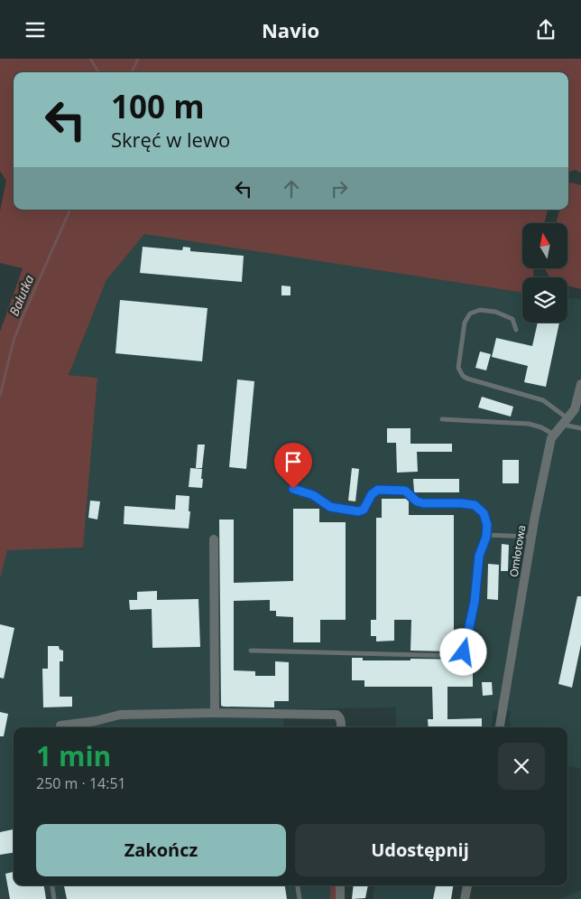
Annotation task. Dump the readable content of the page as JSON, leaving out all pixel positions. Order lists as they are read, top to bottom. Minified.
{"streets":{"street":["Omłotowa"]},"water":["Bałutka"],"north":"top","page":{"header":"Navio","turn":["100 m","Skręć w lewo"],"heading":["1 min","250 m · 14:51"],"buttons":["Zakończ","Udostępnij"]}}
